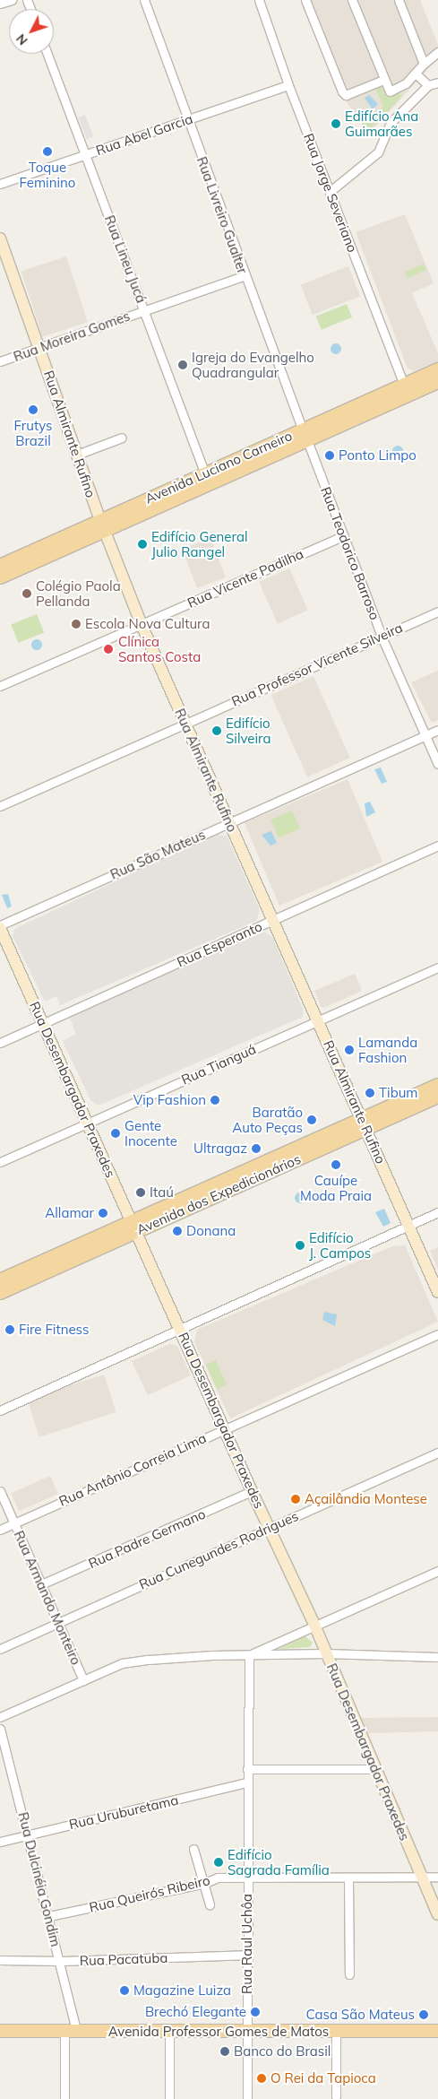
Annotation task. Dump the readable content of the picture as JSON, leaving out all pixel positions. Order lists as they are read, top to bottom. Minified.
{"streets":{"main road":["Avenida Luciano Carneiro","Avenida dos Expedicionários","Avenida Professor Gomes de Matos"],"street":["Rua Abel Garcia","Rua Jorge Severiano","Rua Livreiro Gualter","Rua Lineu Jucá","Rua Moreira Gomes","Rua Almirante Rufino","Rua Teodorico Barroso","Rua Vicente Padilha","Rua Professor Vicente Silveira","Rua São Mateus","Rua Esperanto","Rua Tianguá","Rua Desembargador Praxedes","Rua Antônio Correia Lima","Rua Padre Germano","Rua Cunegundes Rodrigues","Rua Armando Monteiro","Rua Uruburetama","Rua Dulcinéia Gondim","Rua Queirós Ribeiro","Rua Raul Uchôa","Rua Pacatuba"]},"crossings":[["Rua Abel Garcia","Rua Jorge Severiano"],["Rua Abel Garcia","Rua Livreiro Gualter"],["Rua Abel Garcia","Rua Lineu Jucá"],["Rua Jorge Severiano","Avenida Luciano Carneiro"],["Rua Livreiro Gualter","Rua Moreira Gomes"],["Rua Livreiro Gualter","Avenida Luciano Carneiro"],["Rua Livreiro Gualter","Rua Teodorico Barroso"],["Rua Lineu Jucá","Rua Moreira Gomes"],["Rua Lineu Jucá","Avenida Luciano Carneiro"],["Rua Moreira Gomes","Rua Almirante Rufino"],["Rua Almirante Rufino","Avenida Luciano Carneiro"],["Rua Almirante Rufino","Rua Vicente Padilha"],["Rua Almirante Rufino","Rua Professor Vicente Silveira"],["Rua Almirante Rufino","Rua São Mateus"],["Rua Almirante Rufino","Rua Esperanto"],["Rua Almirante Rufino","Rua Tianguá"],["Rua Almirante Rufino","Avenida dos Expedicionários"],["Avenida Luciano Carneiro","Rua Teodorico Barroso"],["Rua Teodorico Barroso","Rua Vicente Padilha"],["Rua Teodorico Barroso","Rua Professor Vicente Silveira"],["Rua Teodorico Barroso","Rua São Mateus"],["Rua São Mateus","Rua Desembargador Praxedes"],["Rua Esperanto","Rua Desembargador Praxedes"],["Rua Tianguá","Rua Desembargador Praxedes"],["Rua Desembargador Praxedes","Avenida dos Expedicionários"],["Rua Desembargador Praxedes","Rua Antônio Correia Lima"],["Rua Desembargador Praxedes","Rua Padre Germano"],["Rua Desembargador Praxedes","Rua Cunegundes Rodrigues"],["Rua Desembargador Praxedes","Rua Queirós Ribeiro"],["Rua Antônio Correia Lima","Rua Armando Monteiro"],["Rua Padre Germano","Rua Armando Monteiro"],["Rua Cunegundes Rodrigues","Rua Armando Monteiro"],["Rua Uruburetama","Rua Dulcinéia Gondim"],["Rua Uruburetama","Rua Raul Uchôa"],["Rua Dulcinéia Gondim","Rua Queirós Ribeiro"],["Rua Dulcinéia Gondim","Rua Pacatuba"],["Rua Dulcinéia Gondim","Avenida Professor Gomes de Matos"],["Rua Queirós Ribeiro","Rua Raul Uchôa"],["Rua Raul Uchôa","Rua Pacatuba"],["Rua Raul Uchôa","Avenida Professor Gomes de Matos"]],"places":["Edifício Ana Guimarães","Toque Feminino","Igreja do Evangelho Quadrangular","Frutys Brazil","Ponto Limpo","Edifício General Julio Rangel","Colégio Paola Pellanda","Escola Nova Cultura","Clínica Santos Costa","Edifício Silveira","Lamanda Fashion","Tibum","Vip Fashion","Baratão Auto Peças","Gente Inocente","Ultragaz","Cauípe Moda Praia","Itaú","Allamar","Donana","Edifício J. Campos","Fire Fitness","Açailândia Montese","Edifício Sagrada Família","Magazine Luiza","Brechó Elegante","Casa São Mateus","Banco do Brasil","O Rei da Tapioca"],"north":"bottom left"}
